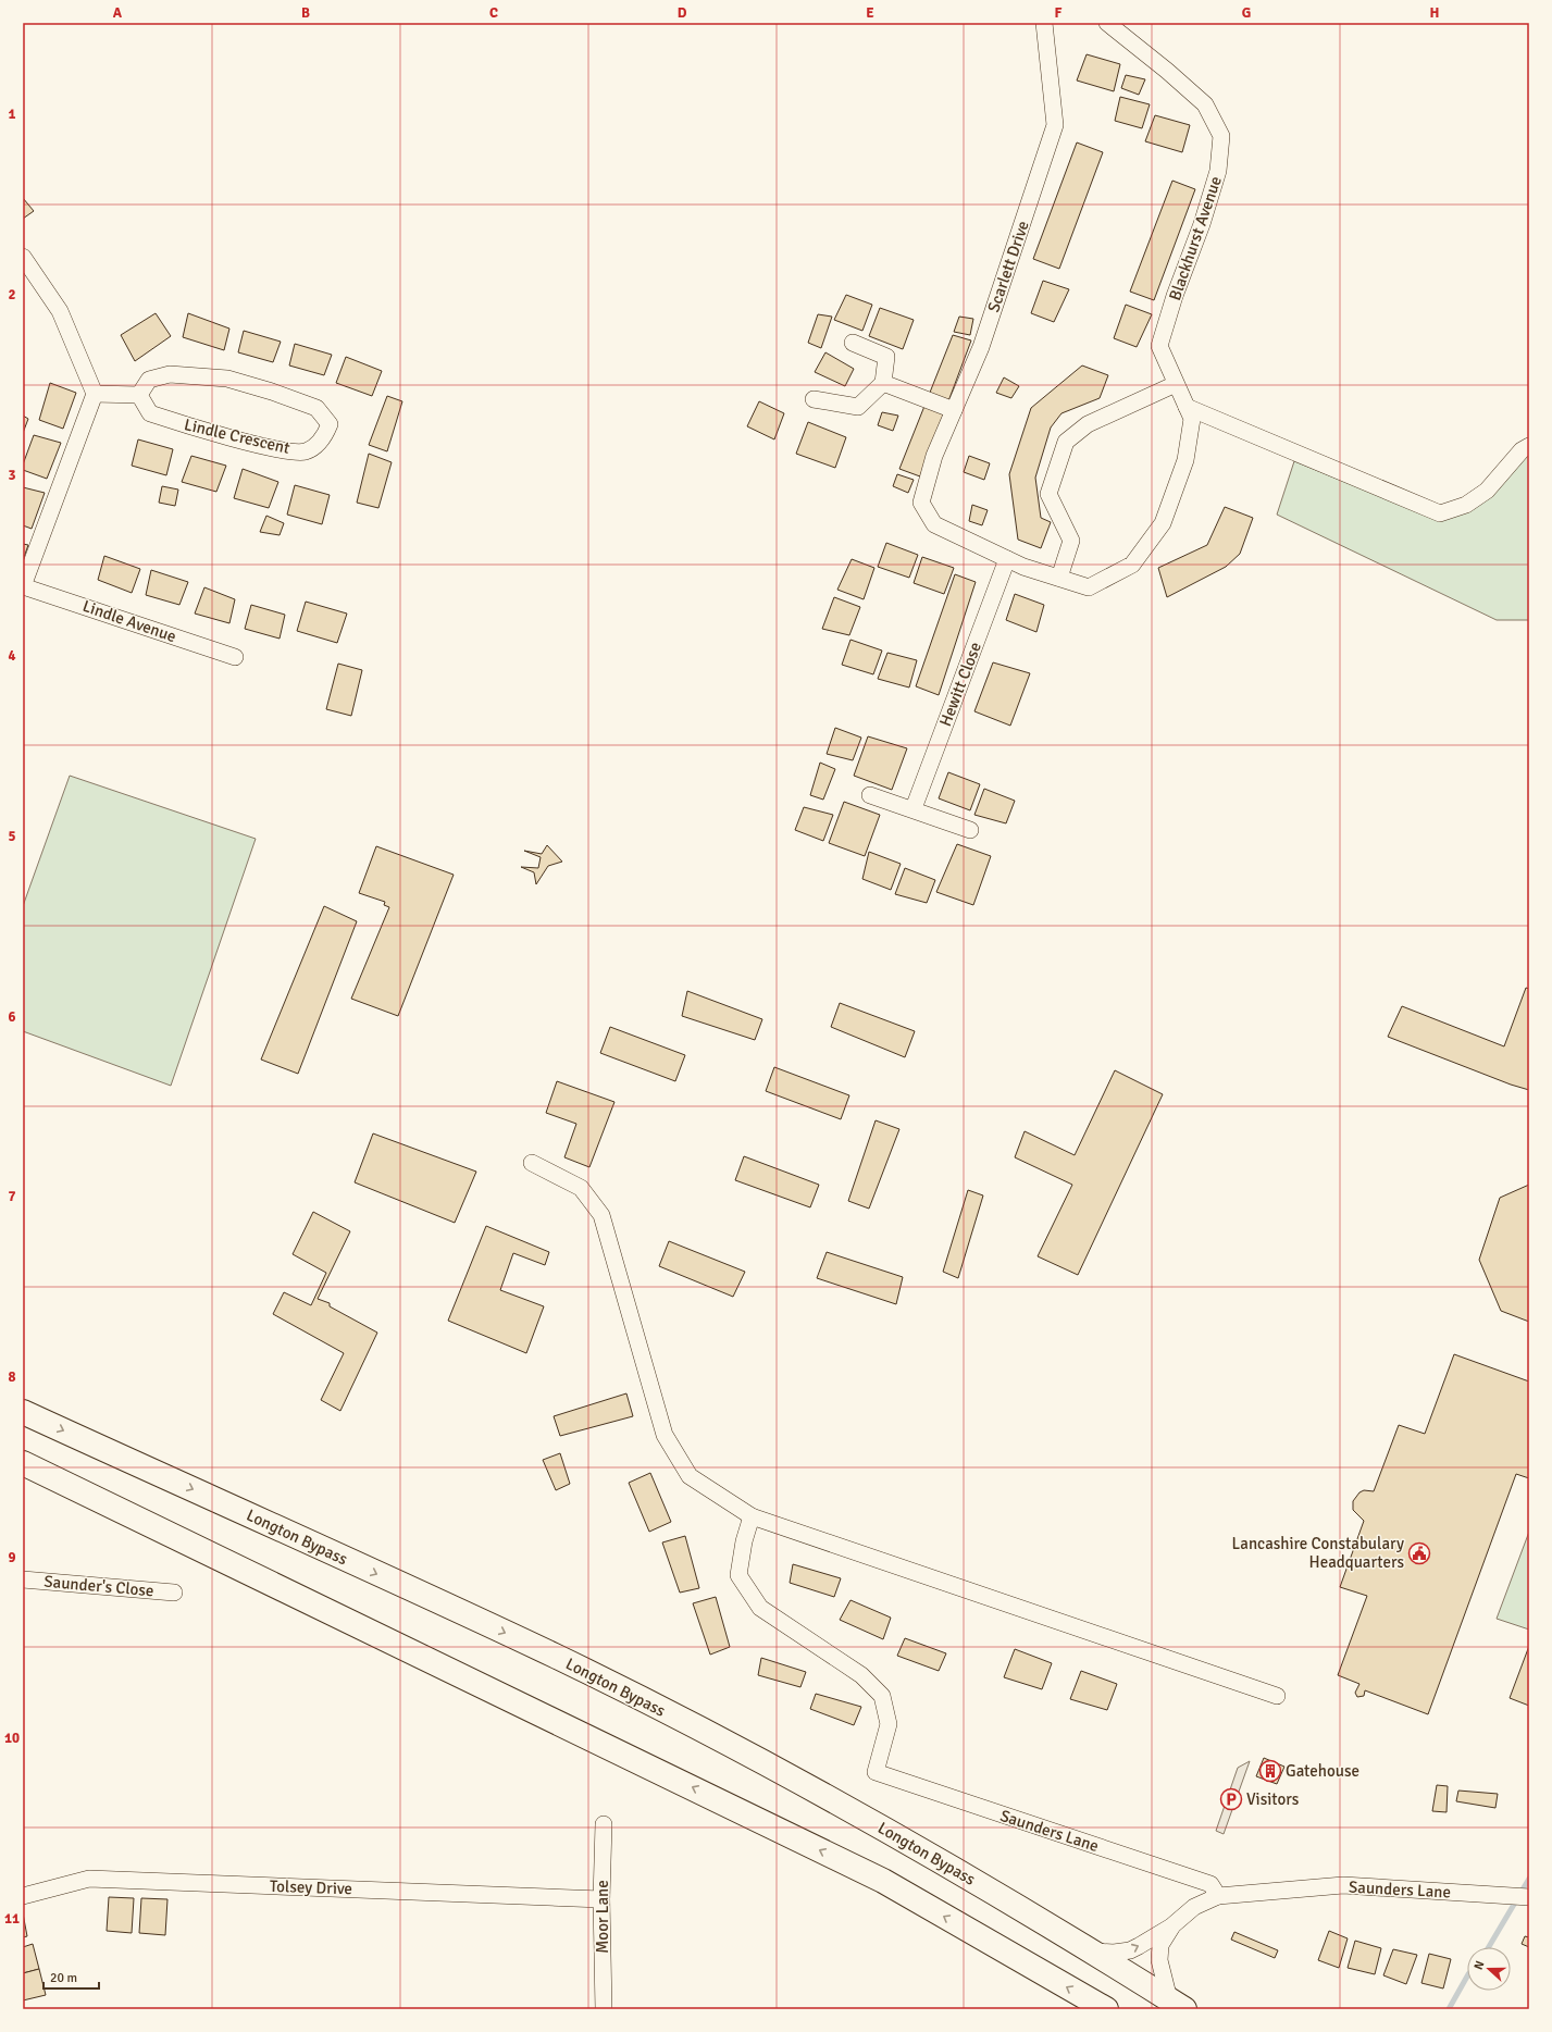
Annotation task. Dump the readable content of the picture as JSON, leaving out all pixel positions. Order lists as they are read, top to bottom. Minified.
{"streets":{"highway":["Longton Bypass"],"street":["Blackhurst Avenue","Scarlett Drive","Lindle Crescent","Lindle Avenue","Hewitt Close","Saunder's Close","Saunders Lane","Tolsey Drive","Moor Lane"]},"crossings":[["Scarlett Drive","Hewitt Close"],["Longton Bypass","Saunders Lane"],["Tolsey Drive","Moor Lane"]],"places":{"public building":["Lancashire Constabulary Headquarters"],"building":["Gatehouse"],"parking":["Visitors"]},"scale_bar":"20 m","north":"left","grid":{"columns":["A","B","C","D","E","F","G","H"],"rows":["1","2","3","4","5","6","7","8","9","10","11"]}}
